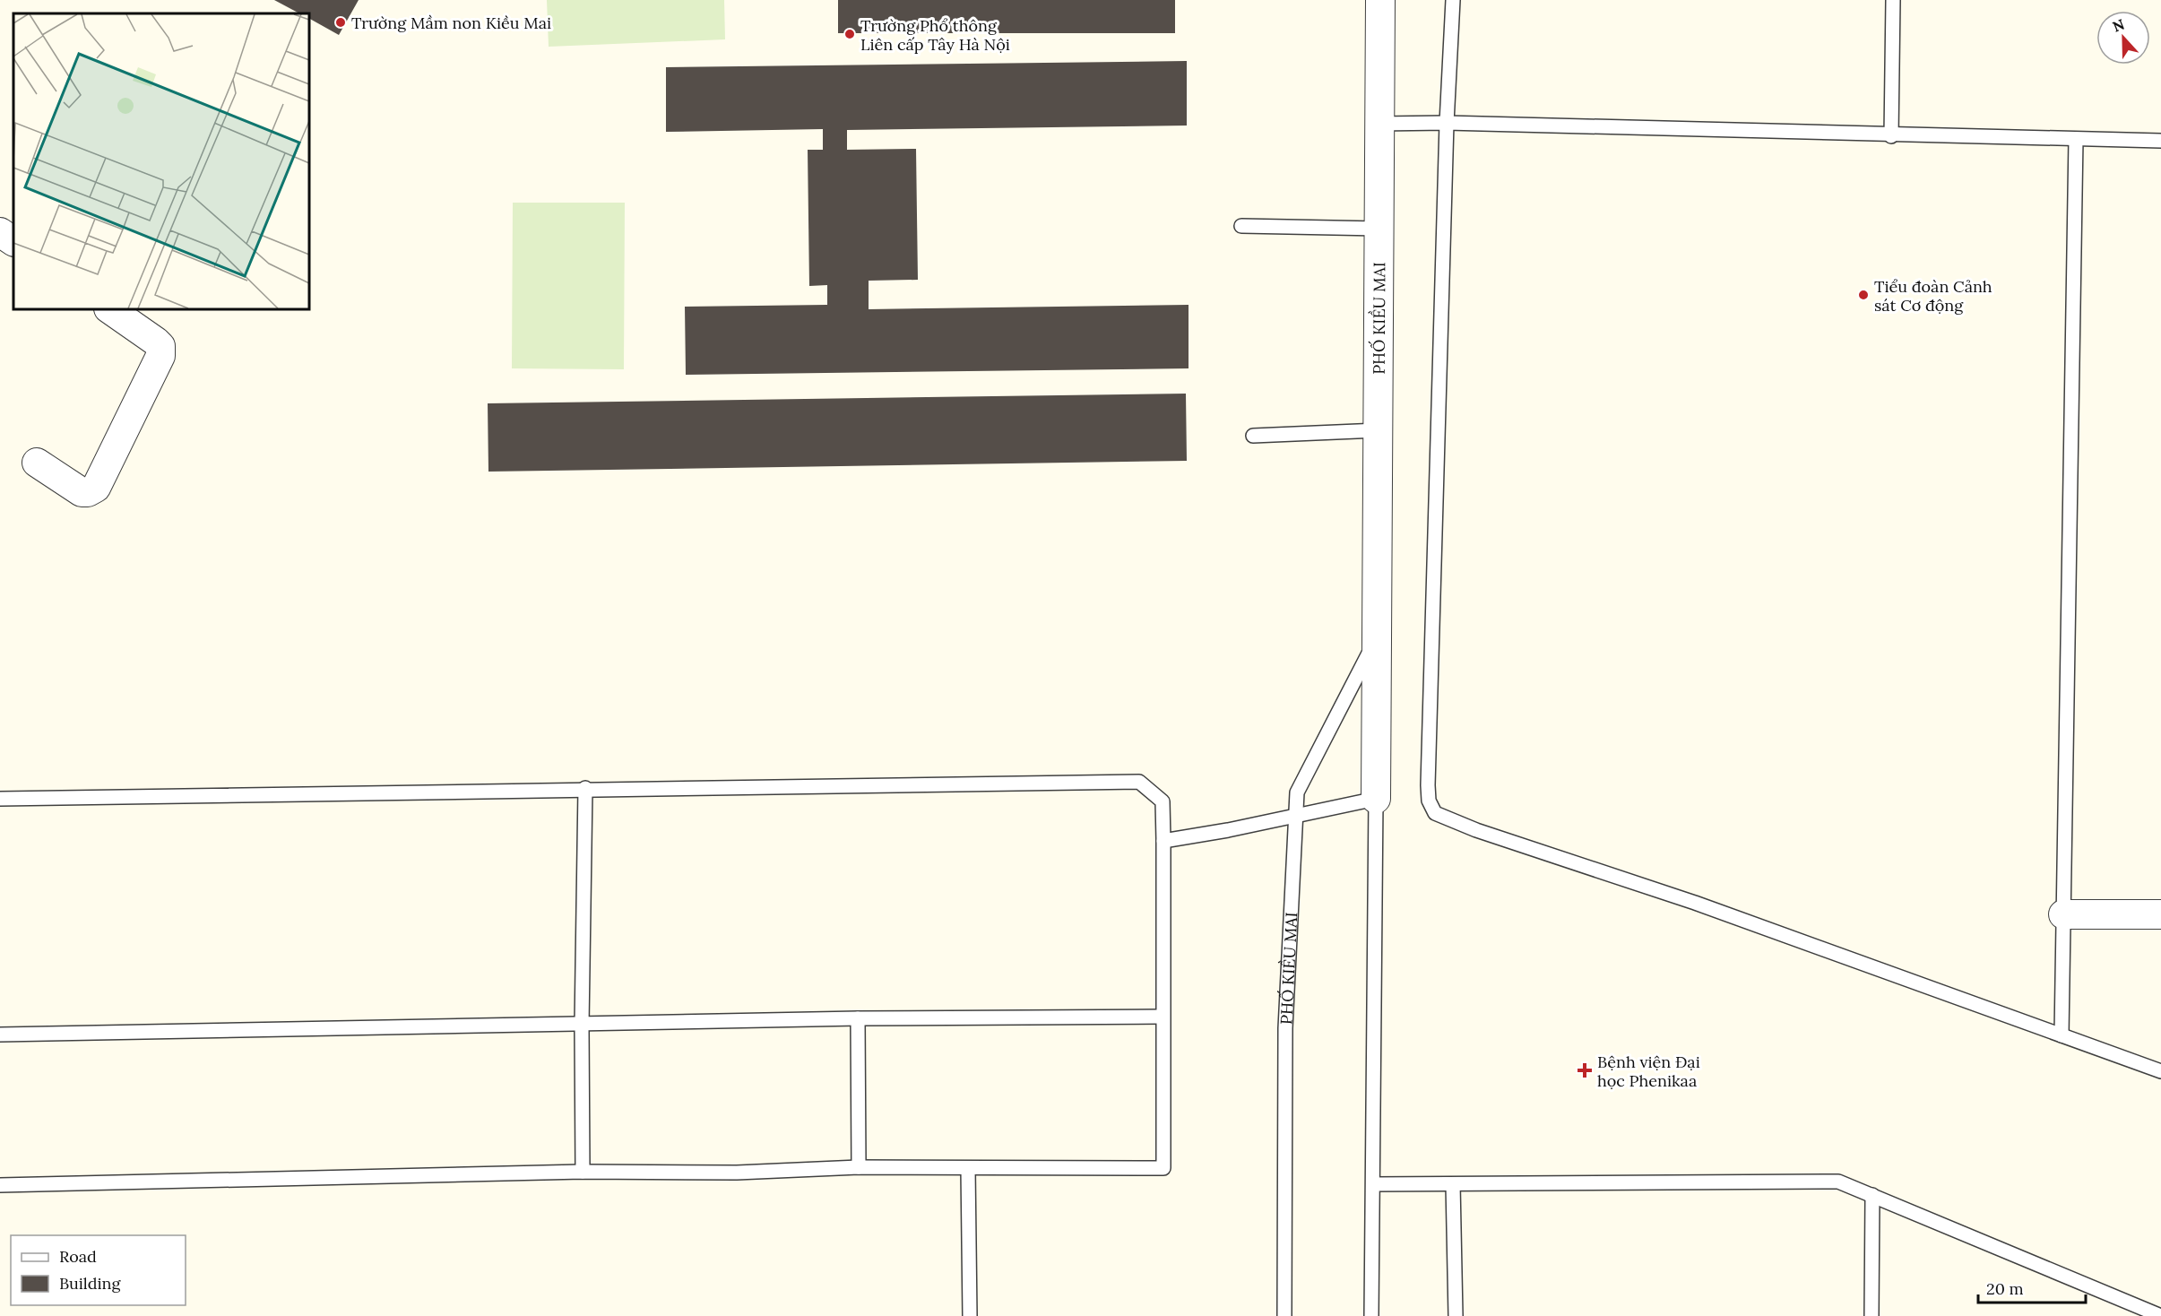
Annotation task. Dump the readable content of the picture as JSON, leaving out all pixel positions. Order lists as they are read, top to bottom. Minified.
{"streets":{"street":["PHỐ KIỀU MAI"]},"places":{"other":["Trường Mầm non Kiều Mai","Trường Phổ thông Liên cấp Tây Hà Nội","Tiểu đoàn Cảnh sát Cơ động"],"health":["Bệnh viện Đại học Phenikaa"]},"legend":["Road","Building"],"scale_bar":"20 m","north":"top"}
